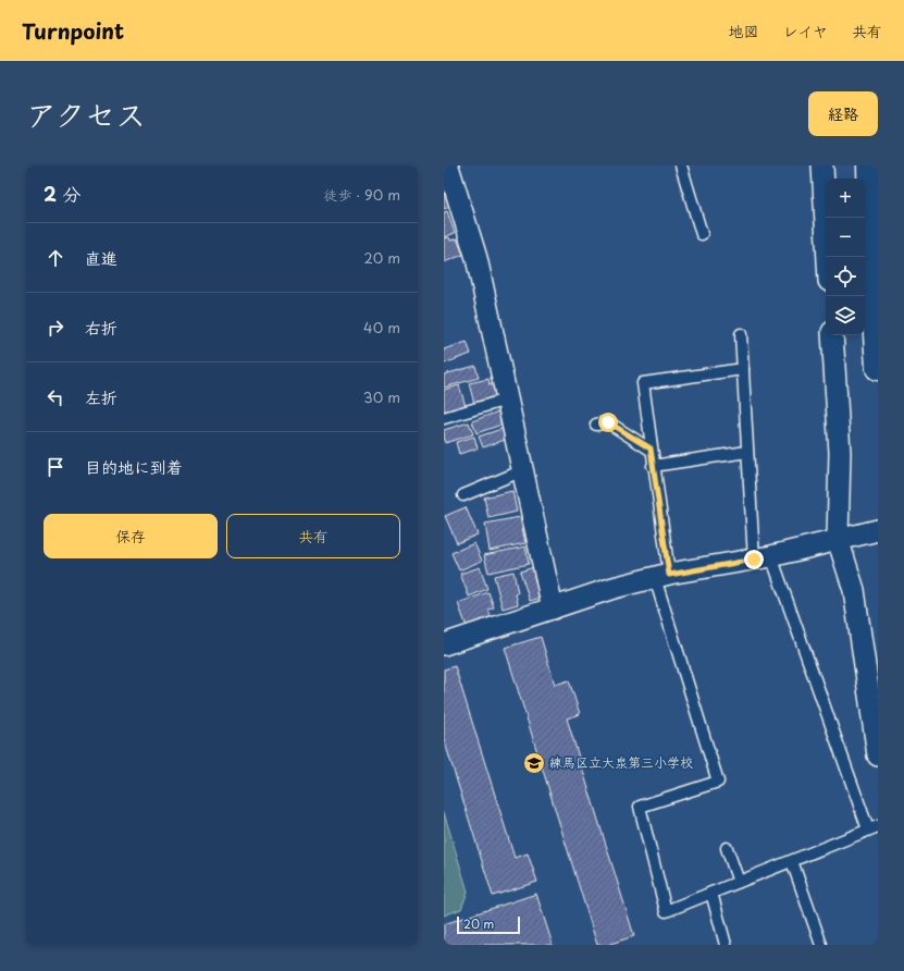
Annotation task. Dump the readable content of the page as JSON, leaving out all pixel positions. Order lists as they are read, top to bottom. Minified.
{"places":{"school or university":["練馬区立大泉第三小学校"]},"scale_bar":"20 m","page":{"header":"Turnpoint","nav":["地図","レイヤ","共有"],"title":"アクセス","buttons":["経路",["保存","共有"]],"heading":["2 分","徒歩 · 90 m"],"map_buttons":["+","−"],"list":[["直進","20 m"],["右折","40 m"],["左折","30 m"],"目的地に到着"],"scale":"20 m"}}
